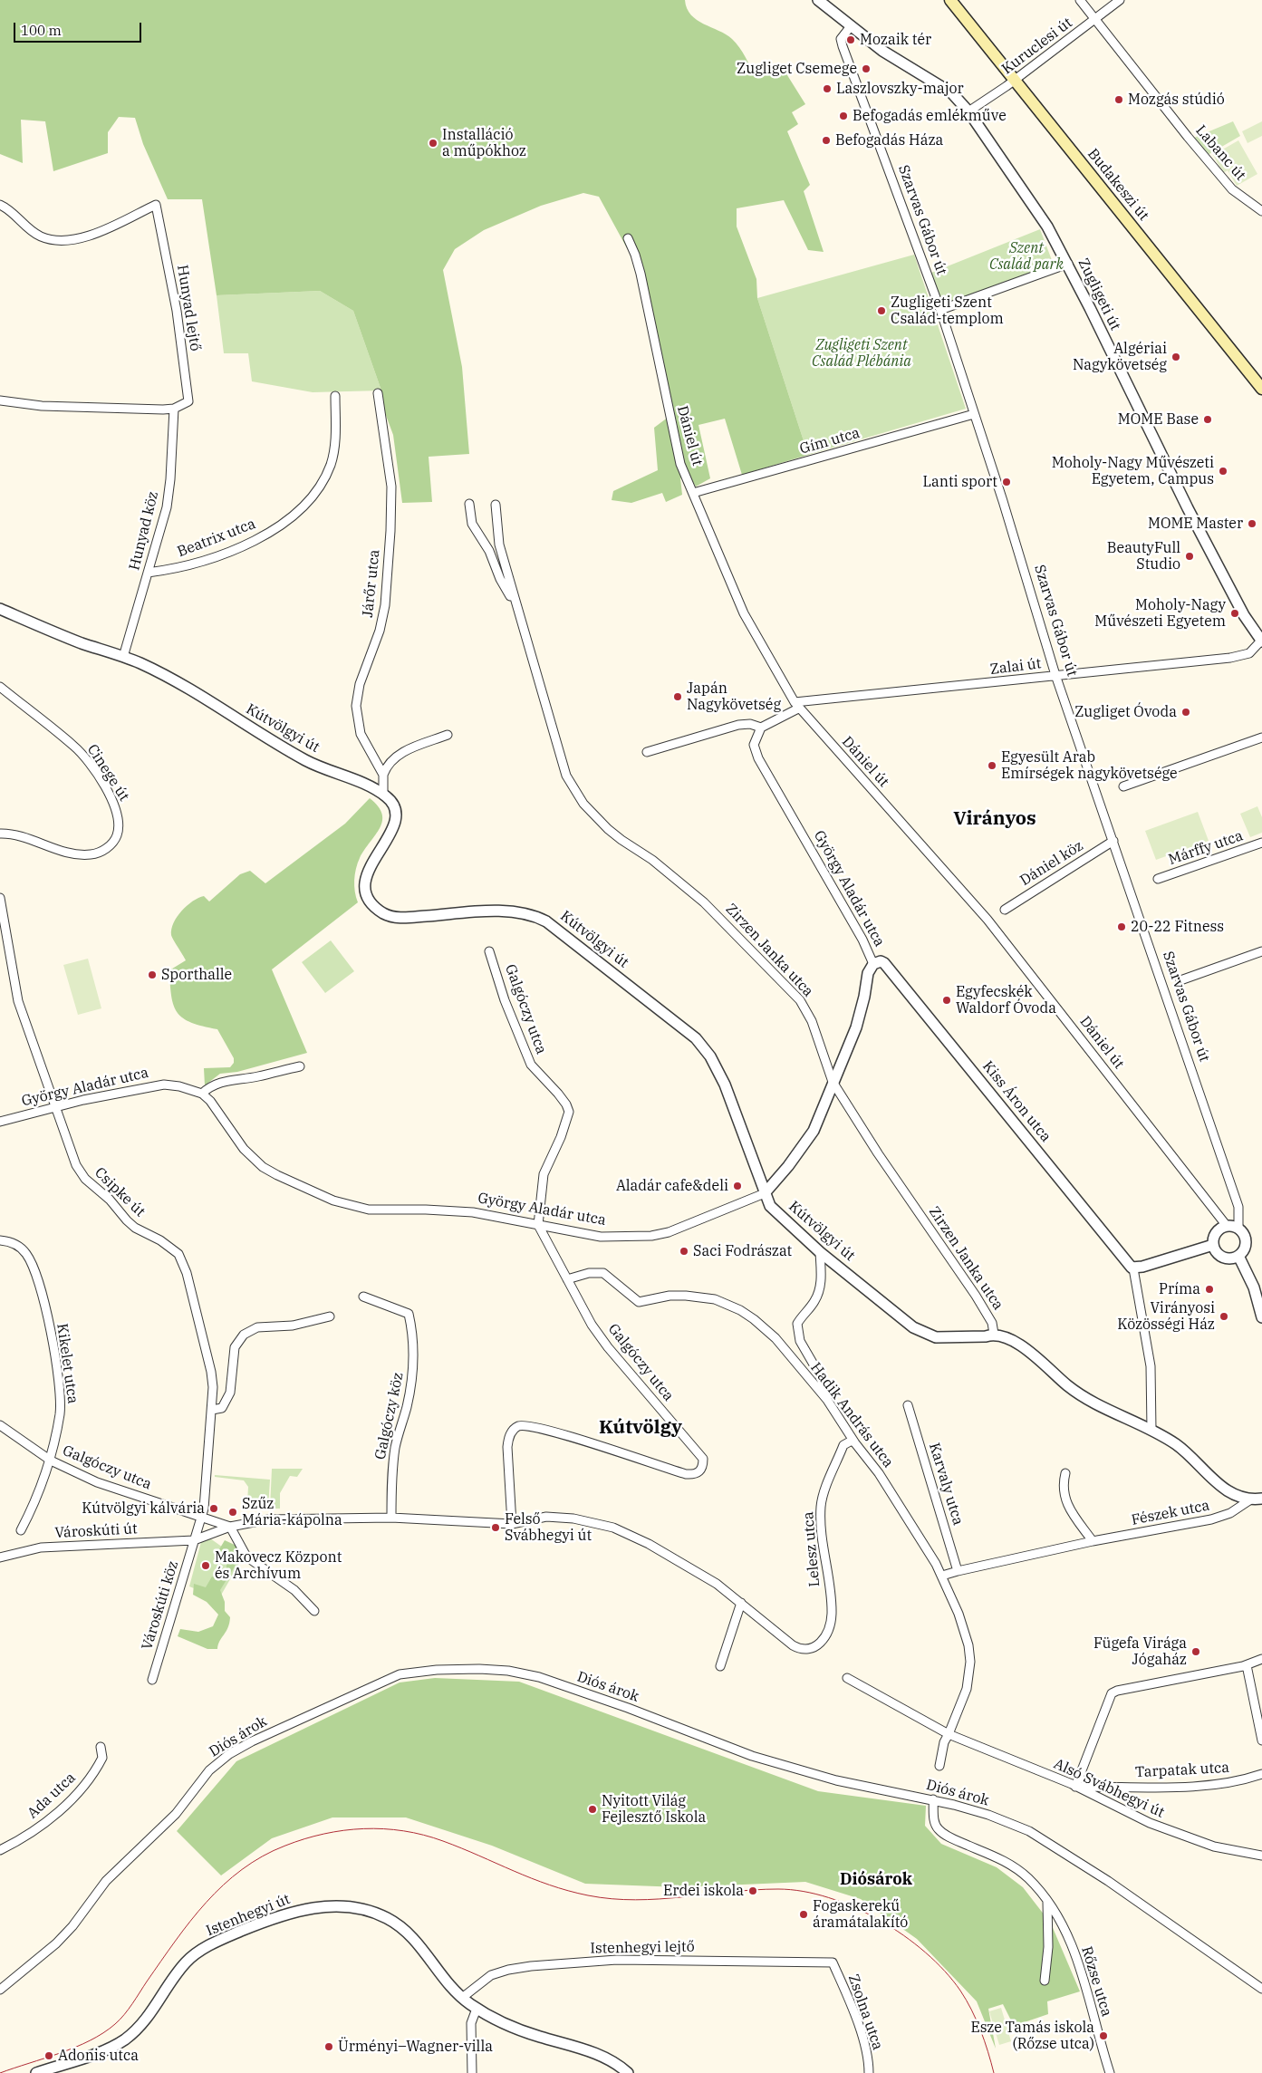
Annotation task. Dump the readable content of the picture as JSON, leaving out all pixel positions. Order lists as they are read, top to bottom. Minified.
{"streets":{"main road":["Budakeszi út"],"street":["Kuruclesi út","Labanc út","Szarvas Gábor út","Zugligeti út","Hunyad lejtő","Dániel út","Gím utca","Hunyad köz","Beatrix utca","Járőr utca","Zalai út","Kútvölgyi út","Cinege út","Márffy utca","Dániel köz","György Aladár utca","Zirzen Janka utca","Galgóczy utca","Kiss Áron utca","Csipke út","Kikelet utca","Hadik András utca","Galgóczy köz","Karvaly utca","Fészek utca","Városkúti út","Lelesz utca","Városkúti köz","Diós árok","Tarpatak utca","Alsó Svábhegyi út","Ada utca","Istenhegyi út","Istenhegyi lejtő","Rőzse utca","Zsolna utca"]},"crossings":[["Kuruclesi út","Labanc út"],["Kuruclesi út","Budakeszi út"],["Kuruclesi út","Zugligeti út"],["Szarvas Gábor út","Zugligeti út"],["Szarvas Gábor út","Dániel út"],["Szarvas Gábor út","Gím utca"],["Szarvas Gábor út","Zalai út"],["Szarvas Gábor út","Dániel köz"],["Zugligeti út","Zalai út"],["Hunyad lejtő","Hunyad köz"],["Dániel út","Gím utca"],["Dániel út","Zalai út"],["Hunyad köz","Beatrix utca"],["Hunyad köz","Kútvölgyi út"],["Járőr utca","Kútvölgyi út"],["Zalai út","György Aladár utca"],["Kútvölgyi út","György Aladár utca"],["Kútvölgyi út","Zirzen Janka utca"],["Kútvölgyi út","Fészek utca"],["György Aladár utca","Zirzen Janka utca"],["György Aladár utca","Galgóczy utca"],["György Aladár utca","Kiss Áron utca"],["György Aladár utca","Csipke út"],["Galgóczy utca","Csipke út"],["Galgóczy utca","Kikelet utca"],["Galgóczy utca","Hadik András utca"],["Galgóczy utca","Városkúti út"],["Galgóczy utca","Városkúti köz"],["Csipke út","Városkúti köz"],["Hadik András utca","Fészek utca"],["Hadik András utca","Lelesz utca"],["Hadik András utca","Alsó Svábhegyi út"],["Karvaly utca","Fészek utca"],["Városkúti út","Városkúti köz"],["Diós árok","Rőzse utca"],["Tarpatak utca","Alsó Svábhegyi út"],["Istenhegyi út","Istenhegyi lejtő"],["Istenhegyi lejtő","Zsolna utca"]],"districts":["Virányos","Kútvölgy","Diósárok"],"parks":["Szent Család park","Zugligeti Szent Család Plébánia"],"places":["Mozaik tér","Zugliget Csemege","Laszlovszky-major","Mozgás stúdió","Befogadás emlékműve","Befogadás Háza","Installáció a műpókhoz","Zugligeti Szent Család-templom","Algériai Nagykövetség","MOME Base","Moholy-Nagy Művészeti Egyetem, Campus","Lanti sport","MOME Master","BeautyFull Studio","Moholy-Nagy Művészeti Egyetem","Japán Nagykövetség","Zugliget Óvoda","Egyesült Arab Emírségek nagykövetsége","20-22 Fitness","Sporthalle","Egyfecskék Waldorf Óvoda","Aladár cafe&deli","Saci Fodrászat","Príma","Virányosi Közösségi Ház","Kútvölgyi kálvária","Szűz Mária-kápolna","Felső Svábhegyi út","Makovecz Központ és Archívum","Fügefa Virága Jógaház","Nyitott Világ Fejlesztő Iskola","Erdei iskola","Fogaskerekű áramátalakító","Esze Tamás iskola (Rőzse utca)","Ürményi–Wagner-villa","Adonis utca"],"scale_bar":"100 m"}
